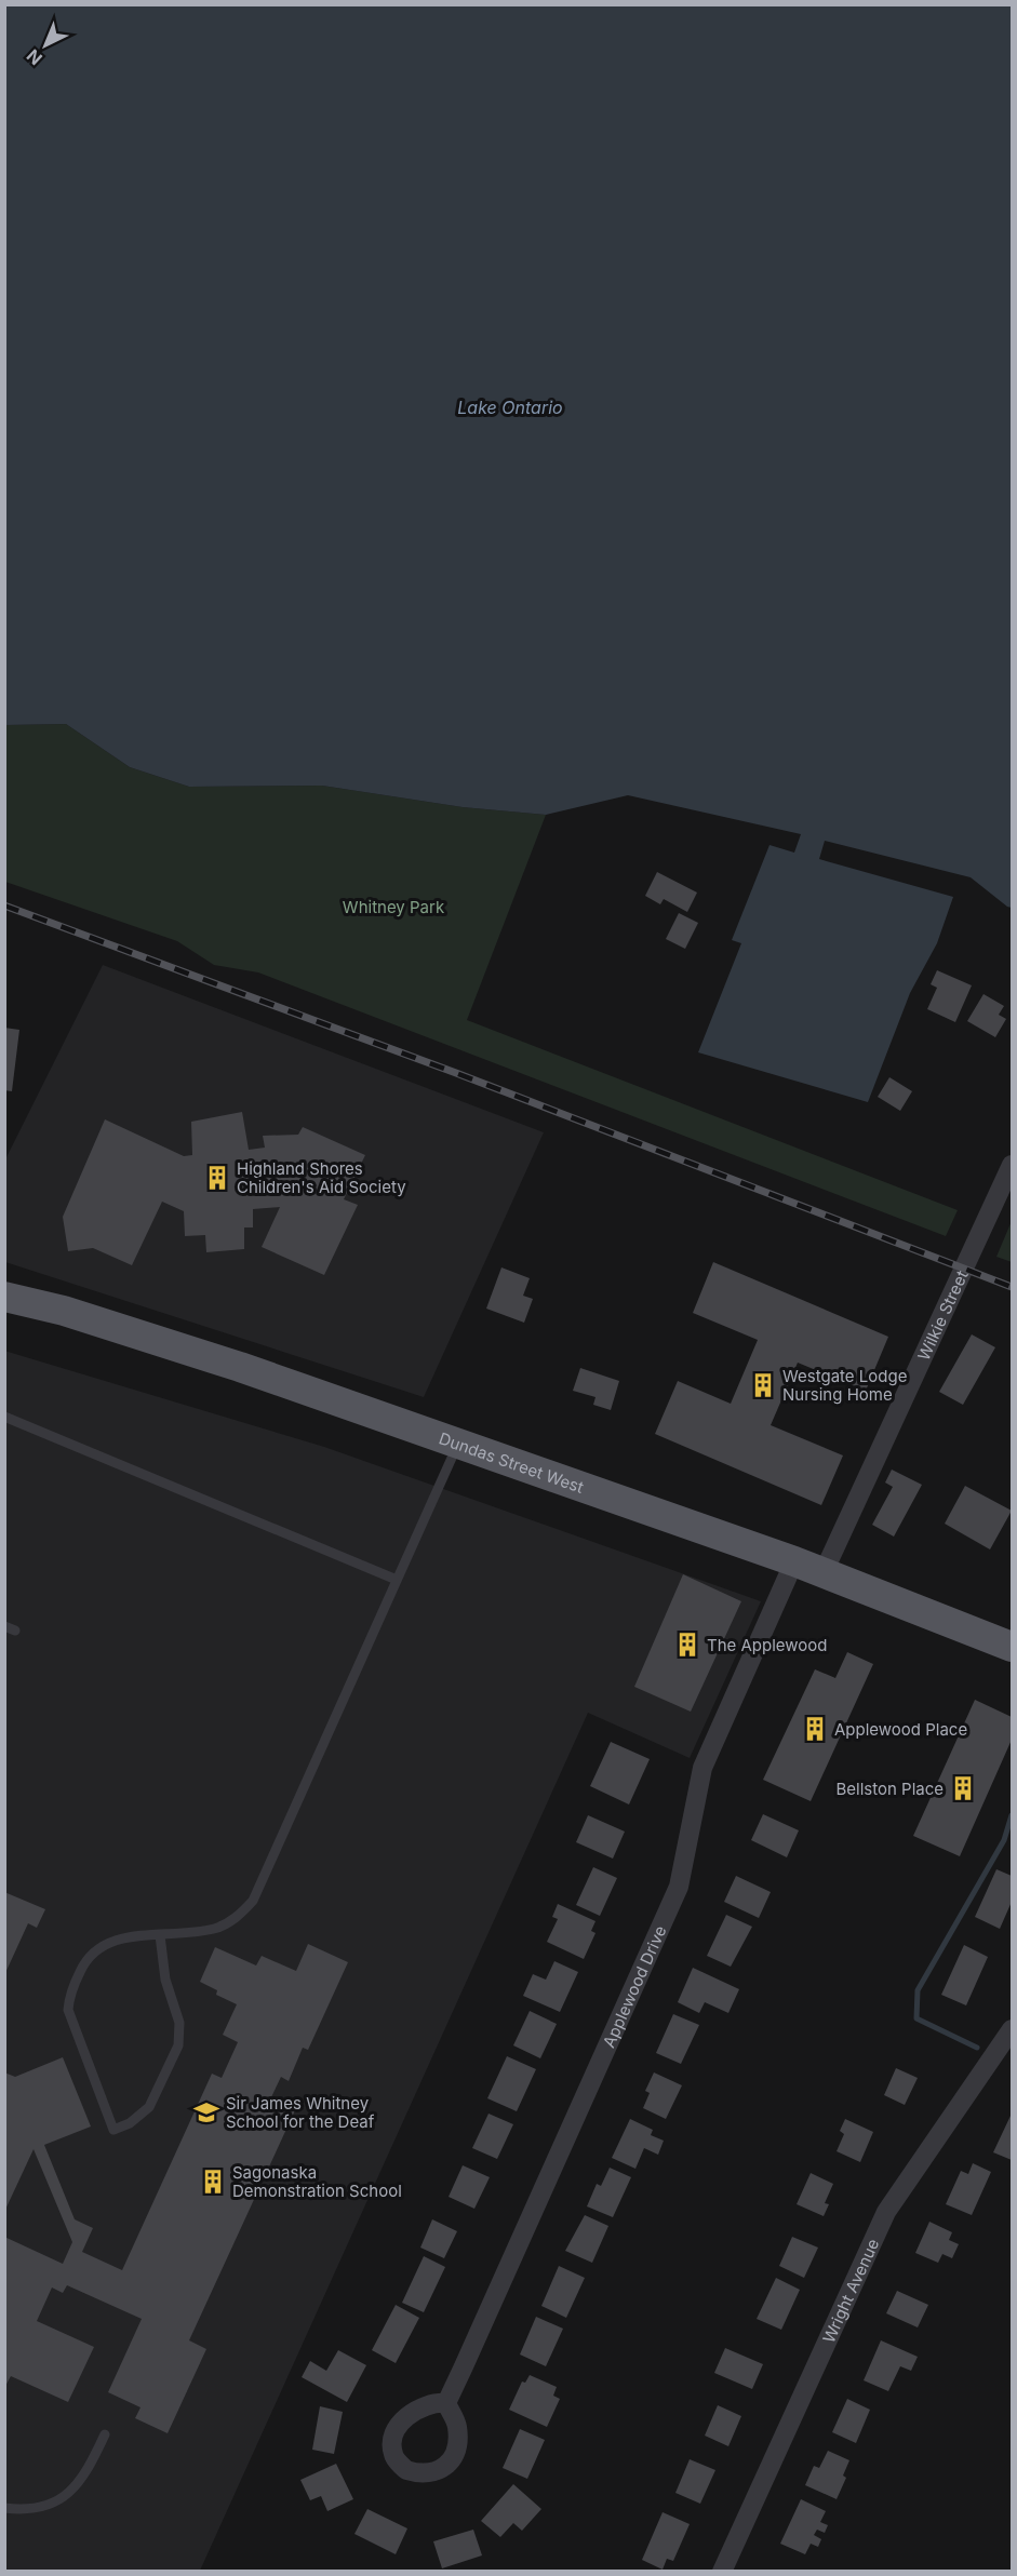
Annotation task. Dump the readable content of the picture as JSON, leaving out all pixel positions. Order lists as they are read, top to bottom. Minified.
{"streets":{"main road":["Dundas Street West"],"street":["Wilkie Street","Applewood Drive","Wright Avenue"]},"crossings":[["Wilkie Street","Dundas Street West"],["Dundas Street West","Applewood Drive"]],"water":["Lake Ontario"],"parks":["Whitney Park"],"places":{"building":["Highland Shores Children's Aid Society","Westgate Lodge Nursing Home","The Applewood","Applewood Place","Bellston Place","Sagonaska Demonstration School"],"school or university":["Sir James Whitney School for the Deaf"]},"north":"bottom left"}
